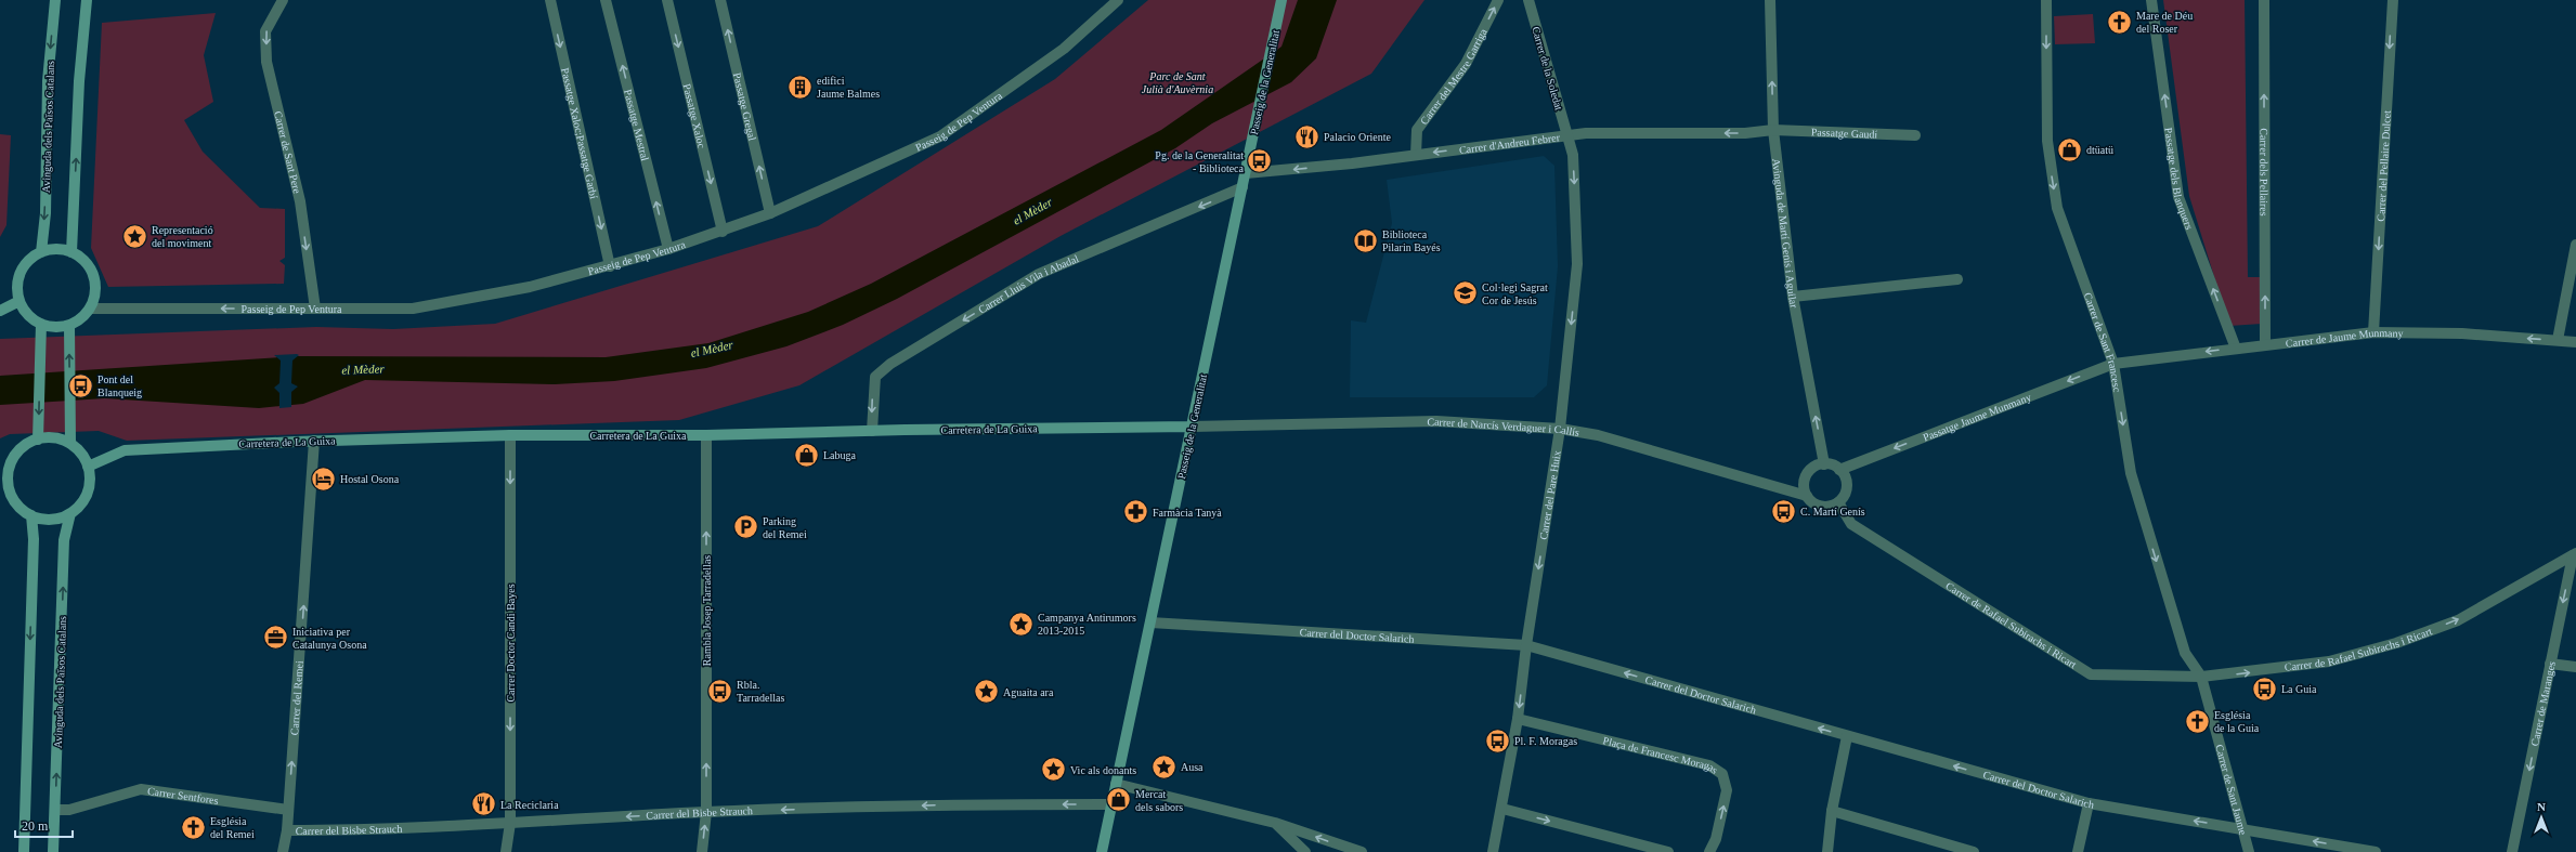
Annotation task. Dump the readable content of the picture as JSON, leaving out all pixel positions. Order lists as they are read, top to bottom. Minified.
{"streets":{"street":["Carrer de la Soledat","Carrer del Mestre Garriga","Passeig de la Generalitat","Passatge Gregal","Passatge Xaloc","Passeig de Pep Ventura","Passatge Mestral","Avinguda dels Països Catalans","Passatge Xaloc;Passatge Garbí","Passatge Gaudí","Carrer d'Andreu Febrer","Carrer de Sant Pere","Carrer del Pellaire Dulcet","Carrer dels Pellaires","Passatge dels Blanquers","Avinguda de Martí Genís i Aguilar","Carrer Lluís Vila i Abadal","Carrer de Jaume Munmany","Carrer de Sant Francesc","Passatge Jaume Munmany","Carrer de Narcís Verdaguer i Callís","Carretera de La Guixa","Carrer del Pare Huix","Rambla Josep Tarradellas","Carrer de Rafael Subirachs i Ricart","Carrer del Doctor Salarich","Carrer Doctor Candi Bayes","Carrer del Remei","Carrer de Maranges","Plaça de Francesc Moragas","Carrer de Sant Jaume","Carrer Sentfores","Carrer del Bisbe Strauch"]},"crossings":[["Carrer de la Soledat","Carrer d'Andreu Febrer"],["Carrer de la Soledat","Carrer del Pare Huix"],["Carrer del Mestre Garriga","Carrer d'Andreu Febrer"],["Passeig de la Generalitat","Carrer d'Andreu Febrer"],["Passeig de la Generalitat","Carrer Lluís Vila i Abadal"],["Passeig de la Generalitat","Carrer de Narcís Verdaguer i Callís"],["Passeig de la Generalitat","Carretera de La Guixa"],["Passeig de la Generalitat","Carrer del Doctor Salarich"],["Passeig de la Generalitat","Carrer del Bisbe Strauch"],["Passatge Gregal","Passeig de Pep Ventura"],["Passatge Xaloc","Passeig de Pep Ventura"],["Passeig de Pep Ventura","Passatge Mestral"],["Passeig de Pep Ventura","Avinguda dels Països Catalans"],["Passeig de Pep Ventura","Passatge Xaloc;Passatge Garbí"],["Passeig de Pep Ventura","Carrer de Sant Pere"],["Avinguda dels Països Catalans","Carretera de La Guixa"],["Avinguda dels Països Catalans","Carrer Sentfores"],["Passatge Gaudí","Carrer d'Andreu Febrer"],["Passatge Gaudí","Avinguda de Martí Genís i Aguilar"],["Carrer d'Andreu Febrer","Avinguda de Martí Genís i Aguilar"],["Carrer d'Andreu Febrer","Carrer del Pare Huix"],["Carrer del Pellaire Dulcet","Carrer de Jaume Munmany"],["Carrer dels Pellaires","Carrer de Jaume Munmany"],["Passatge dels Blanquers","Carrer de Jaume Munmany"],["Avinguda de Martí Genís i Aguilar","Passatge Jaume Munmany"],["Avinguda de Martí Genís i Aguilar","Carrer de Narcís Verdaguer i Callís"],["Avinguda de Martí Genís i Aguilar","Carrer de Rafael Subirachs i Ricart"],["Carrer Lluís Vila i Abadal","Carretera de La Guixa"],["Carrer de Jaume Munmany","Carrer de Sant Francesc"],["Carrer de Jaume Munmany","Passatge Jaume Munmany"],["Carrer de Sant Francesc","Passatge Jaume Munmany"],["Carrer de Sant Francesc","Carrer de Rafael Subirachs i Ricart"],["Carrer de Sant Francesc","Carrer de Sant Jaume"],["Passatge Jaume Munmany","Carrer de Narcís Verdaguer i Callís"],["Passatge Jaume Munmany","Carrer de Rafael Subirachs i Ricart"],["Carrer de Narcís Verdaguer i Callís","Carretera de La Guixa"],["Carrer de Narcís Verdaguer i Callís","Carrer del Pare Huix"],["Carrer de Narcís Verdaguer i Callís","Carrer de Rafael Subirachs i Ricart"],["Carretera de La Guixa","Rambla Josep Tarradellas"],["Carretera de La Guixa","Carrer Doctor Candi Bayes"],["Carretera de La Guixa","Carrer del Remei"],["Carrer del Pare Huix","Carrer del Doctor Salarich"],["Carrer del Pare Huix","Plaça de Francesc Moragas"],["Rambla Josep Tarradellas","Carrer del Bisbe Strauch"],["Carrer de Rafael Subirachs i Ricart","Carrer de Maranges"],["Carrer de Rafael Subirachs i Ricart","Carrer de Sant Jaume"],["Carrer del Doctor Salarich","Carrer de Sant Jaume"],["Carrer Doctor Candi Bayes","Carrer del Bisbe Strauch"],["Carrer del Remei","Carrer Sentfores"],["Carrer del Remei","Carrer del Bisbe Strauch"]],"one_way":["Carrer del Mestre Garriga","Passatge Gregal","Passatge Xaloc","Passatge Mestral","Passatge Xaloc;Passatge Garbí","Carrer d'Andreu Febrer","Carrer de Sant Pere","Carrer del Pellaire Dulcet","Carrer dels Pellaires","Passatge dels Blanquers","Avinguda de Martí Genís i Aguilar","Carrer Lluís Vila i Abadal","Carrer de Jaume Munmany","Carrer de Sant Francesc","Passatge Jaume Munmany","Carrer del Pare Huix","Rambla Josep Tarradellas","Carrer de Rafael Subirachs i Ricart","Carrer del Doctor Salarich","Carrer Doctor Candi Bayes","Carrer del Remei","Carrer de Maranges","Carrer del Bisbe Strauch"],"water":["el Mèder"],"parks":["Parc de Sant Julià d'Auvèrnia"],"places":{"church":["Mare de Déu del Roser","Església de la Guia","Església del Remei"],"building":["edifici Jaume Balmes"],"restaurant":["Palacio Oriente","La Reciclaria"],"shop":["dtüatü","Labuga","Mercat dels sabors"],"bus stop":["Pg. de la Generalitat - Biblioteca","Pont del Blanqueig","C. Martí Genís","La Guia","Rbla. Tarradellas","Pl. F. Moragas"],"place":["Representació del moviment","Campanya Antirumors 2013-2015","Aguaita ara","Ausa","Vic als donants"],"library":["Biblioteca Pilarin Bayés"],"school or university":["Col·legi Sagrat Cor de Jesús"],"hotel":["Hostal Osona"],"pharmacy":["Farmàcia Tanyà"],"parking":["Parking del Remei"],"office":["Iniciativa per Catalunya Osona"]},"scale_bar":"20 m","north":"top"}
